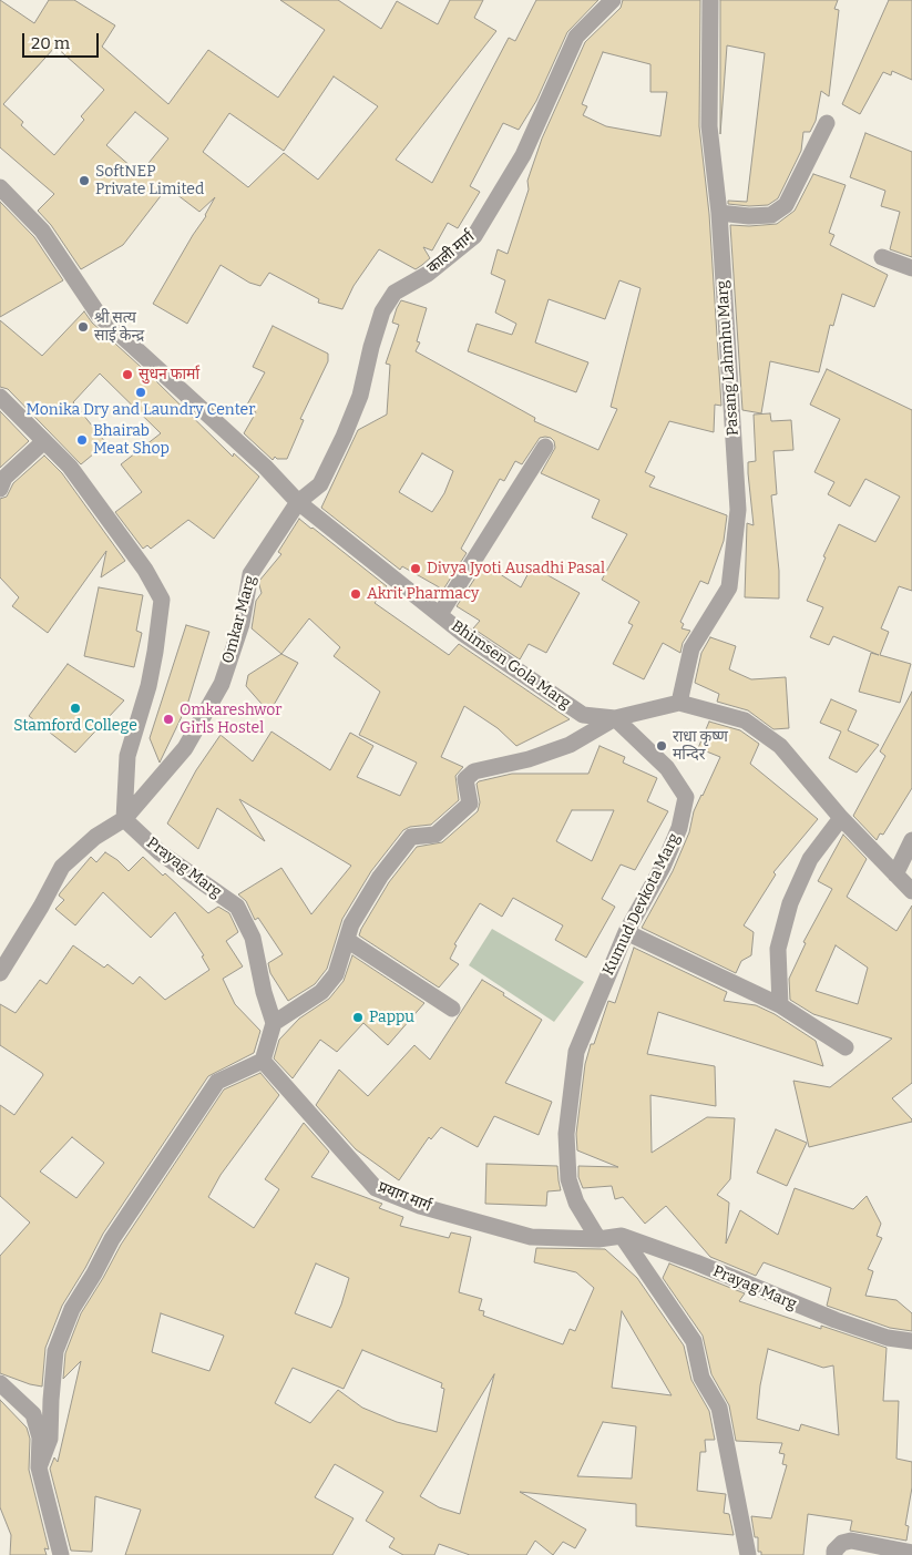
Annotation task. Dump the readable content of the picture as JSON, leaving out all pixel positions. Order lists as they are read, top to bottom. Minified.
{"streets":{"street":["काली मार्ग","Pasang Lahmhu Marg","Omkar Marg","Bhimsen Gola Marg","Prayag Marg","Kumud Devkota Marg","प्रयाग मार्ग"]},"crossings":[["काली मार्ग","Omkar Marg"],["काली मार्ग","Bhimsen Gola Marg"],["Pasang Lahmhu Marg","Bhimsen Gola Marg"],["Omkar Marg","Bhimsen Gola Marg"],["Omkar Marg","Prayag Marg"],["Bhimsen Gola Marg","Kumud Devkota Marg"],["Prayag Marg","Kumud Devkota Marg"],["Prayag Marg","प्रयाग मार्ग"],["Kumud Devkota Marg","प्रयाग मार्ग"]],"places":["SoftNEP Private Limited","श्री सत्य साई केन्द्र","सुधन फार्मा","Monika Dry and Laundry Center","Bhairab Meat Shop","Divya Jyoti Ausadhi Pasal","Akrit Pharmacy","Stamford College","Omkareshwor Girls Hostel","राधा कृष्ण मन्दिर","Pappu"],"scale_bar":"20 m"}
